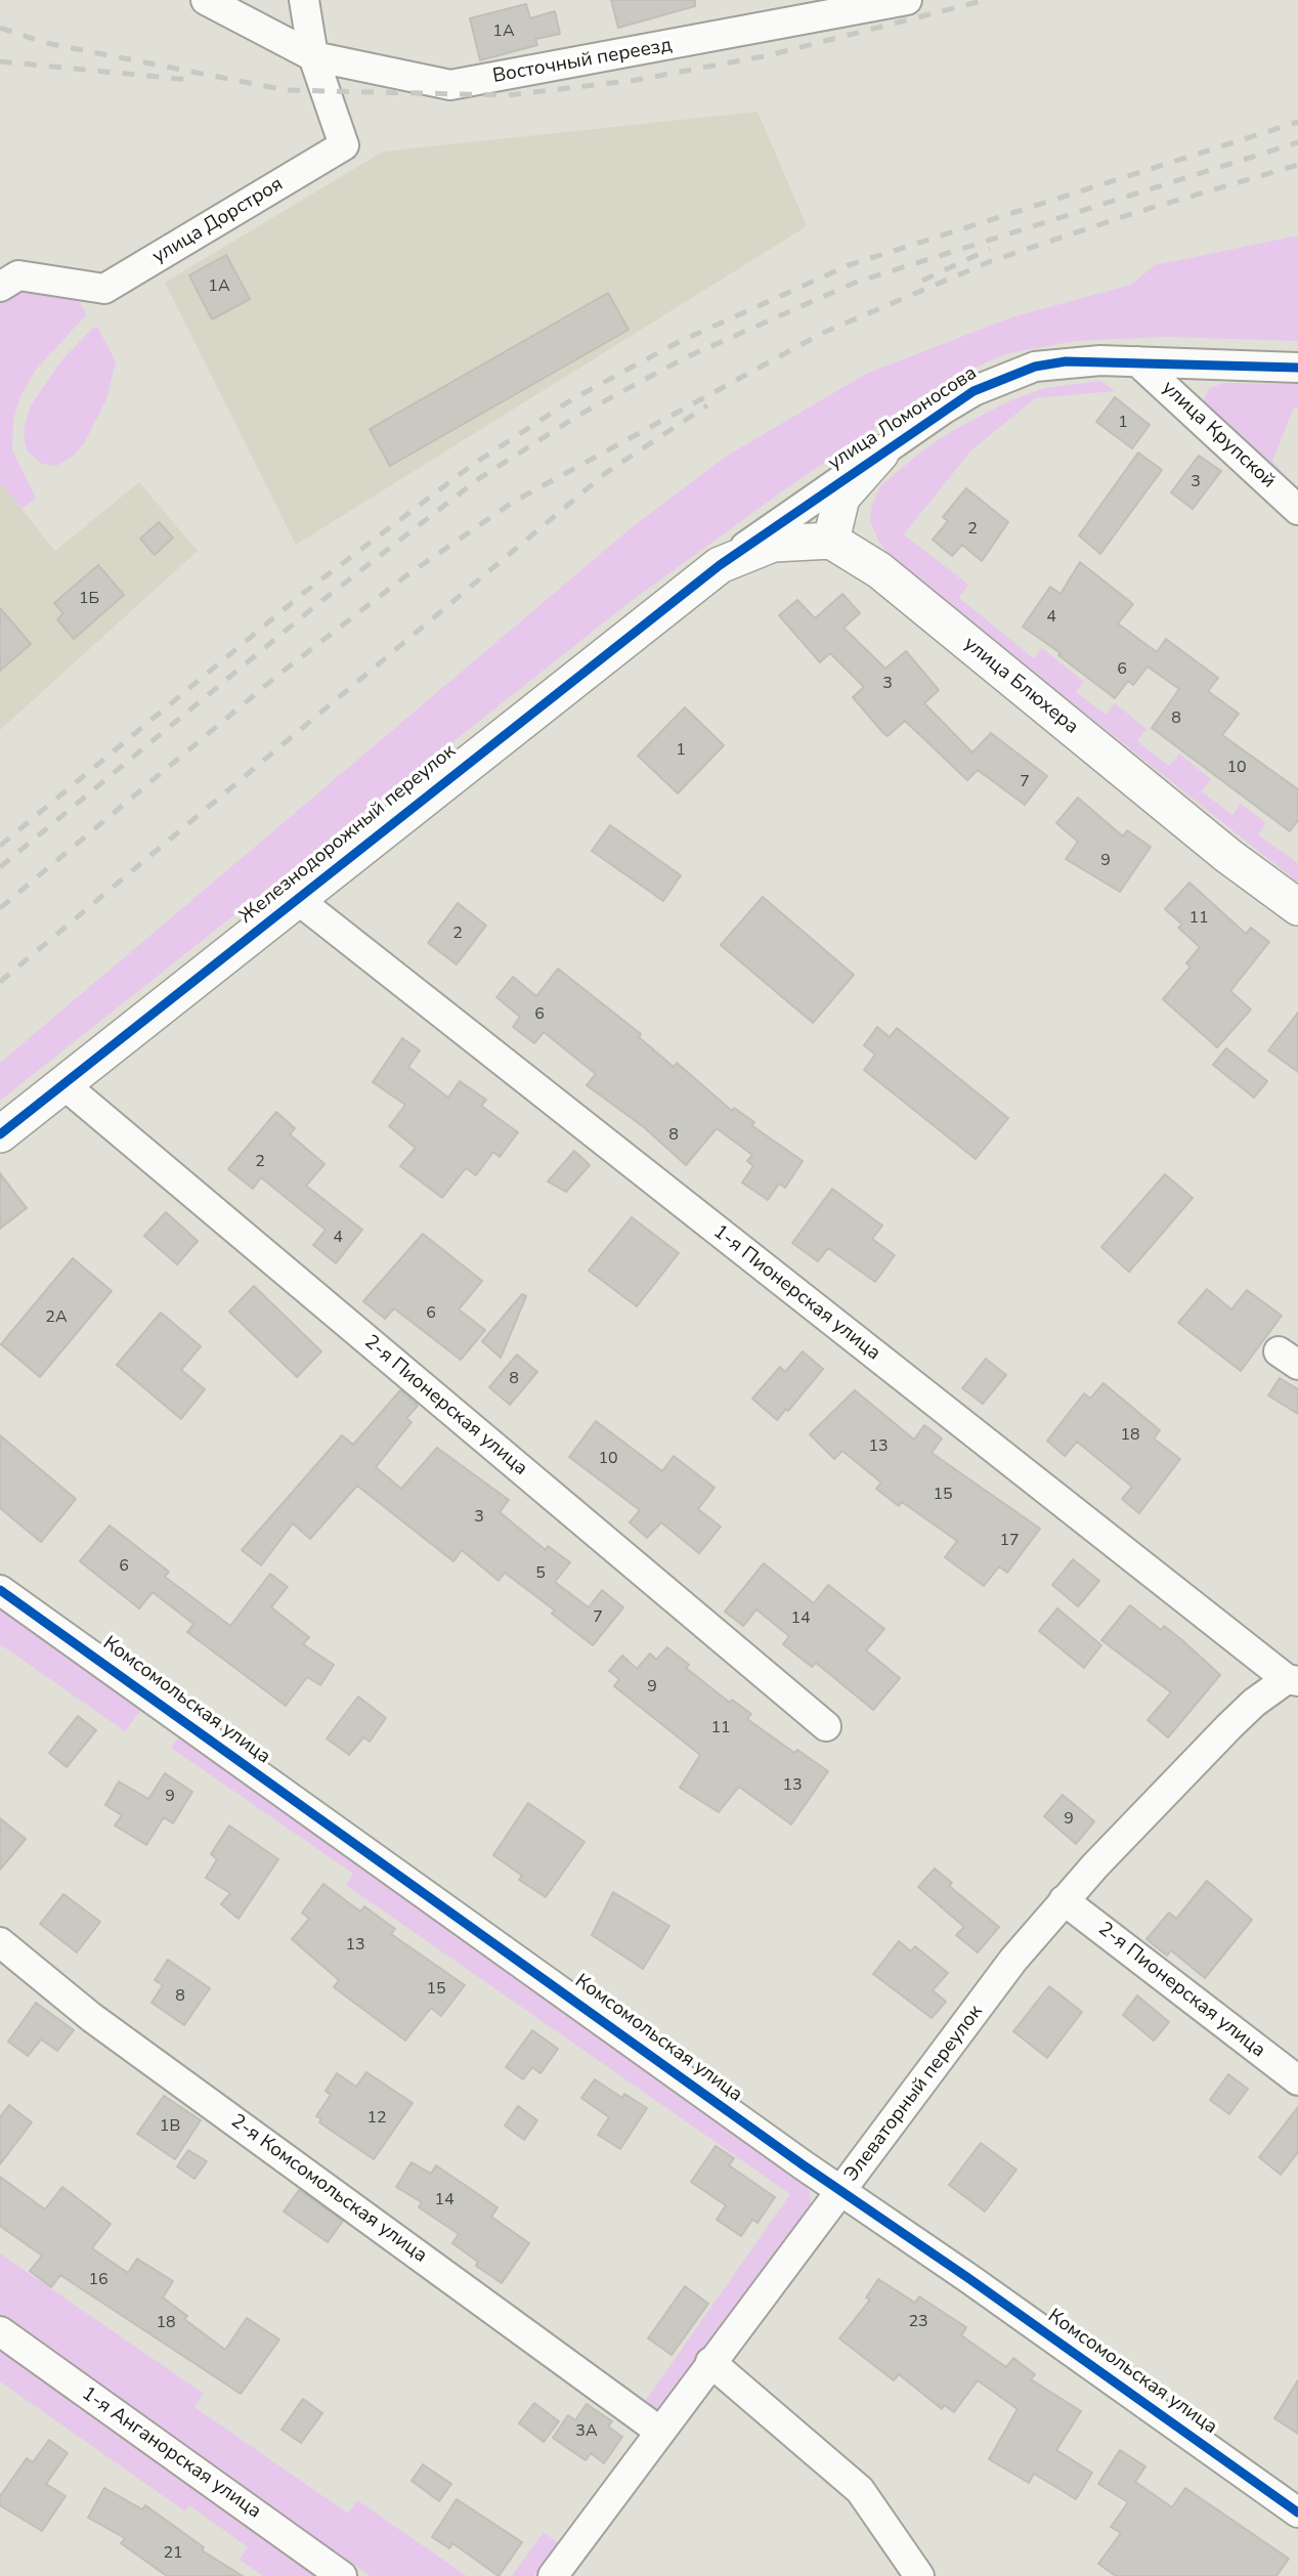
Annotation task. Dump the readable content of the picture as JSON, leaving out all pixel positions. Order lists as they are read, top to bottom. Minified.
{"streets":{"street":["Восточный переезд","улица Дорстроя","улица Ломоносова","улица Крупской","улица Блюхера","Железнодорожный переулок","1-я Пионерская улица","2-я Пионерская улица","Комсомольская улица","Элеваторный переулок","2-я Комсомольская улица","1-я Анганорская улица"]},"crossings":[["Восточный переезд","улица Дорстроя"],["улица Ломоносова","улица Крупской"],["улица Ломоносова","Железнодорожный переулок"],["Железнодорожный переулок","1-я Пионерская улица"],["Железнодорожный переулок","2-я Пионерская улица"],["1-я Пионерская улица","Элеваторный переулок"],["2-я Пионерская улица","Элеваторный переулок"],["Комсомольская улица","Элеваторный переулок"],["Элеваторный переулок","2-я Комсомольская улица"]],"house_numbers":["1А","1А","1","3","2","1Б","4","6","3","8","1","10","7","9","11","2","6","8","2","4","6","2А","8","18","13","10","15","3","17","6","5","7","14","9","11","13","9","9","13","15","8","12","1В","14","16","23","18","3А","21"]}
